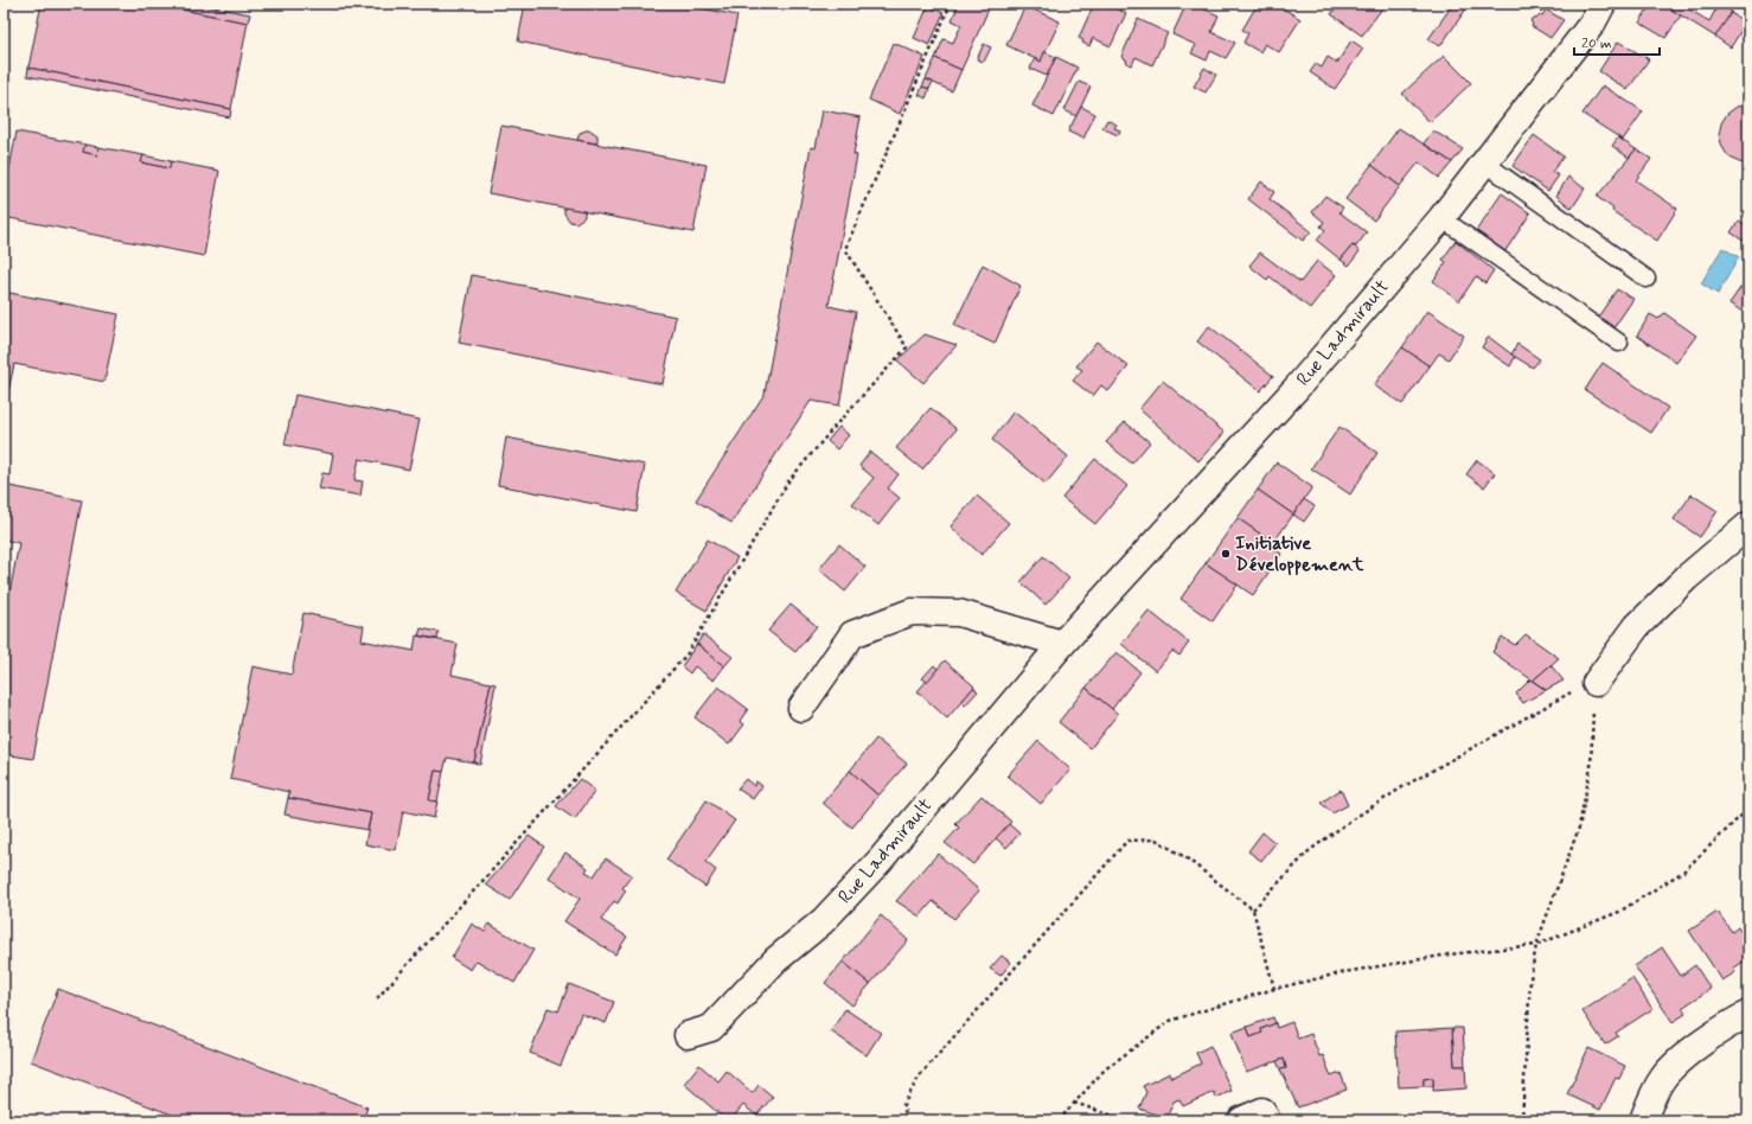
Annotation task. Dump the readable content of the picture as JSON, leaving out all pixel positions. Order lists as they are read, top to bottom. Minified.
{"streets":{"street":["Rue Ladmirault"]},"places":["Initiative Développement"],"scale_bar":"20 m"}
